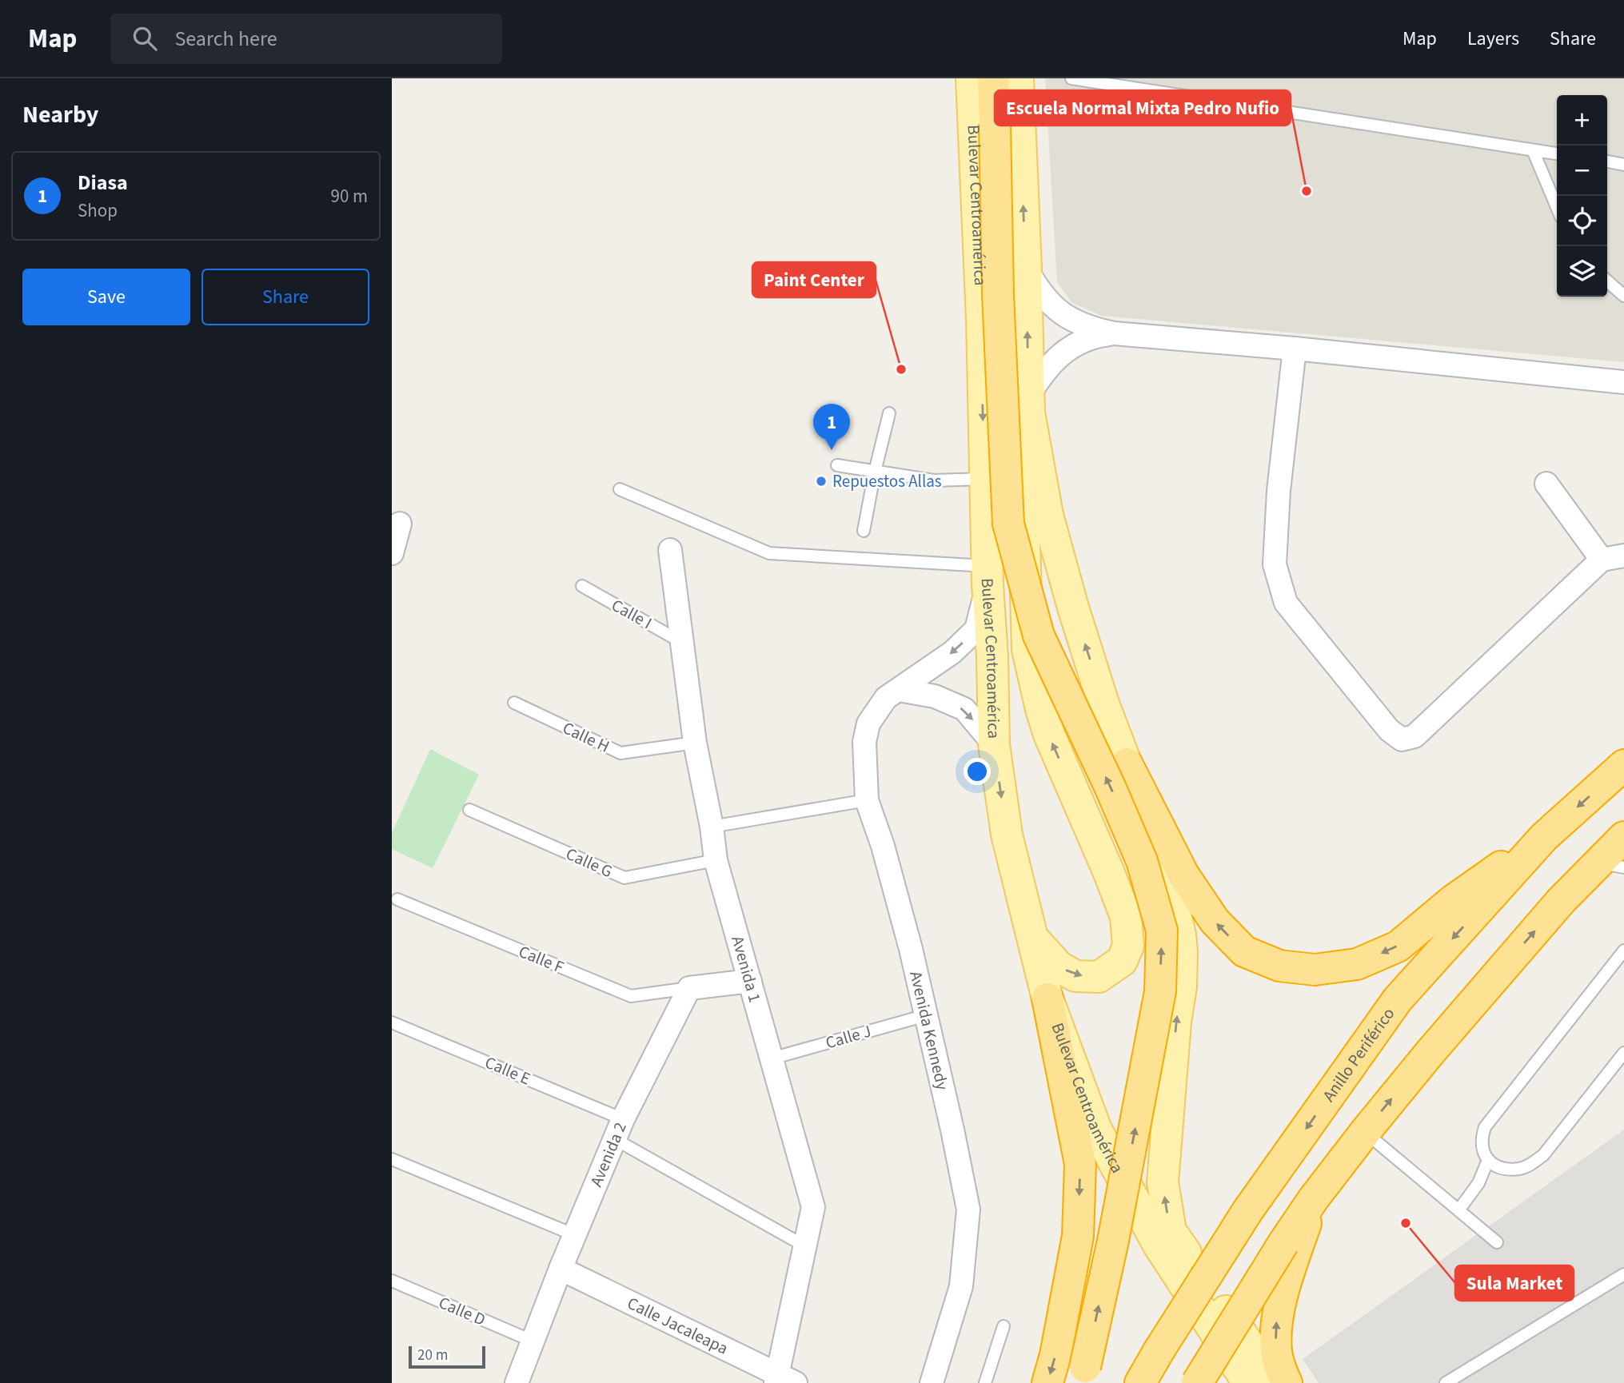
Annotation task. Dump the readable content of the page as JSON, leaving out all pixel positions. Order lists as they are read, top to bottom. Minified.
{"streets":{"highway":["Anillo Periférico"],"main road":["Bulevar Centroamérica"],"street":["Avenida 1","Avenida Kennedy","Avenida 2","Calle Jacaleapa"],"lane":["Calle I","Calle H","Calle G","Calle F","Calle J","Calle E","Calle D"]},"crossings":[["Bulevar Centroamérica","Avenida Kennedy"],["Calle I","Avenida 1"],["Calle H","Avenida 1"],["Calle G","Avenida 1"],["Calle F","Avenida 2"],["Avenida 1","Calle J"],["Avenida 1","Calle E"],["Avenida 1","Calle Jacaleapa"],["Avenida Kennedy","Calle J"],["Calle E","Avenida 2"],["Avenida 2","Calle D"],["Avenida 2","Calle Jacaleapa"]],"places":["Escuela Normal Mixta Pedro Nufio","Paint Center","Repuestos Allas","Sula Market"],"scale_bar":"20 m","page":{"header":"Map","search":"Search here","nav":["Map","Layers","Share"],"heading":"Nearby","map_buttons":["+","−"],"list":[{"mark":"1","name":"Diasa","note":"Shop","value":"90 m"}],"buttons":["Save","Share"],"pins":"1","scale":"20 m"}}
